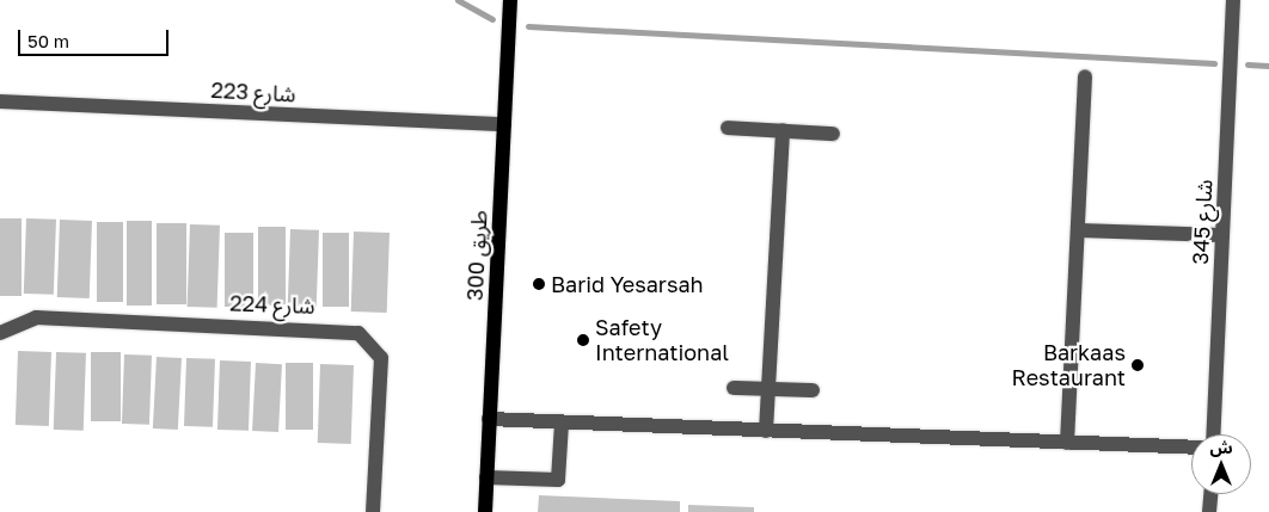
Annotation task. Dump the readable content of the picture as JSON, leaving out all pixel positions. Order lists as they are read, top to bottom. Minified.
{"streets":{"main road":["طريق 300"],"street":["شارع 223","شارع 345","شارع 224"]},"crossings":[["شارع 223","طريق 300"]],"places":["Barid Yesarsah","Safety International","Barkaas Restaurant"],"scale_bar":"50 m","north":"top"}
